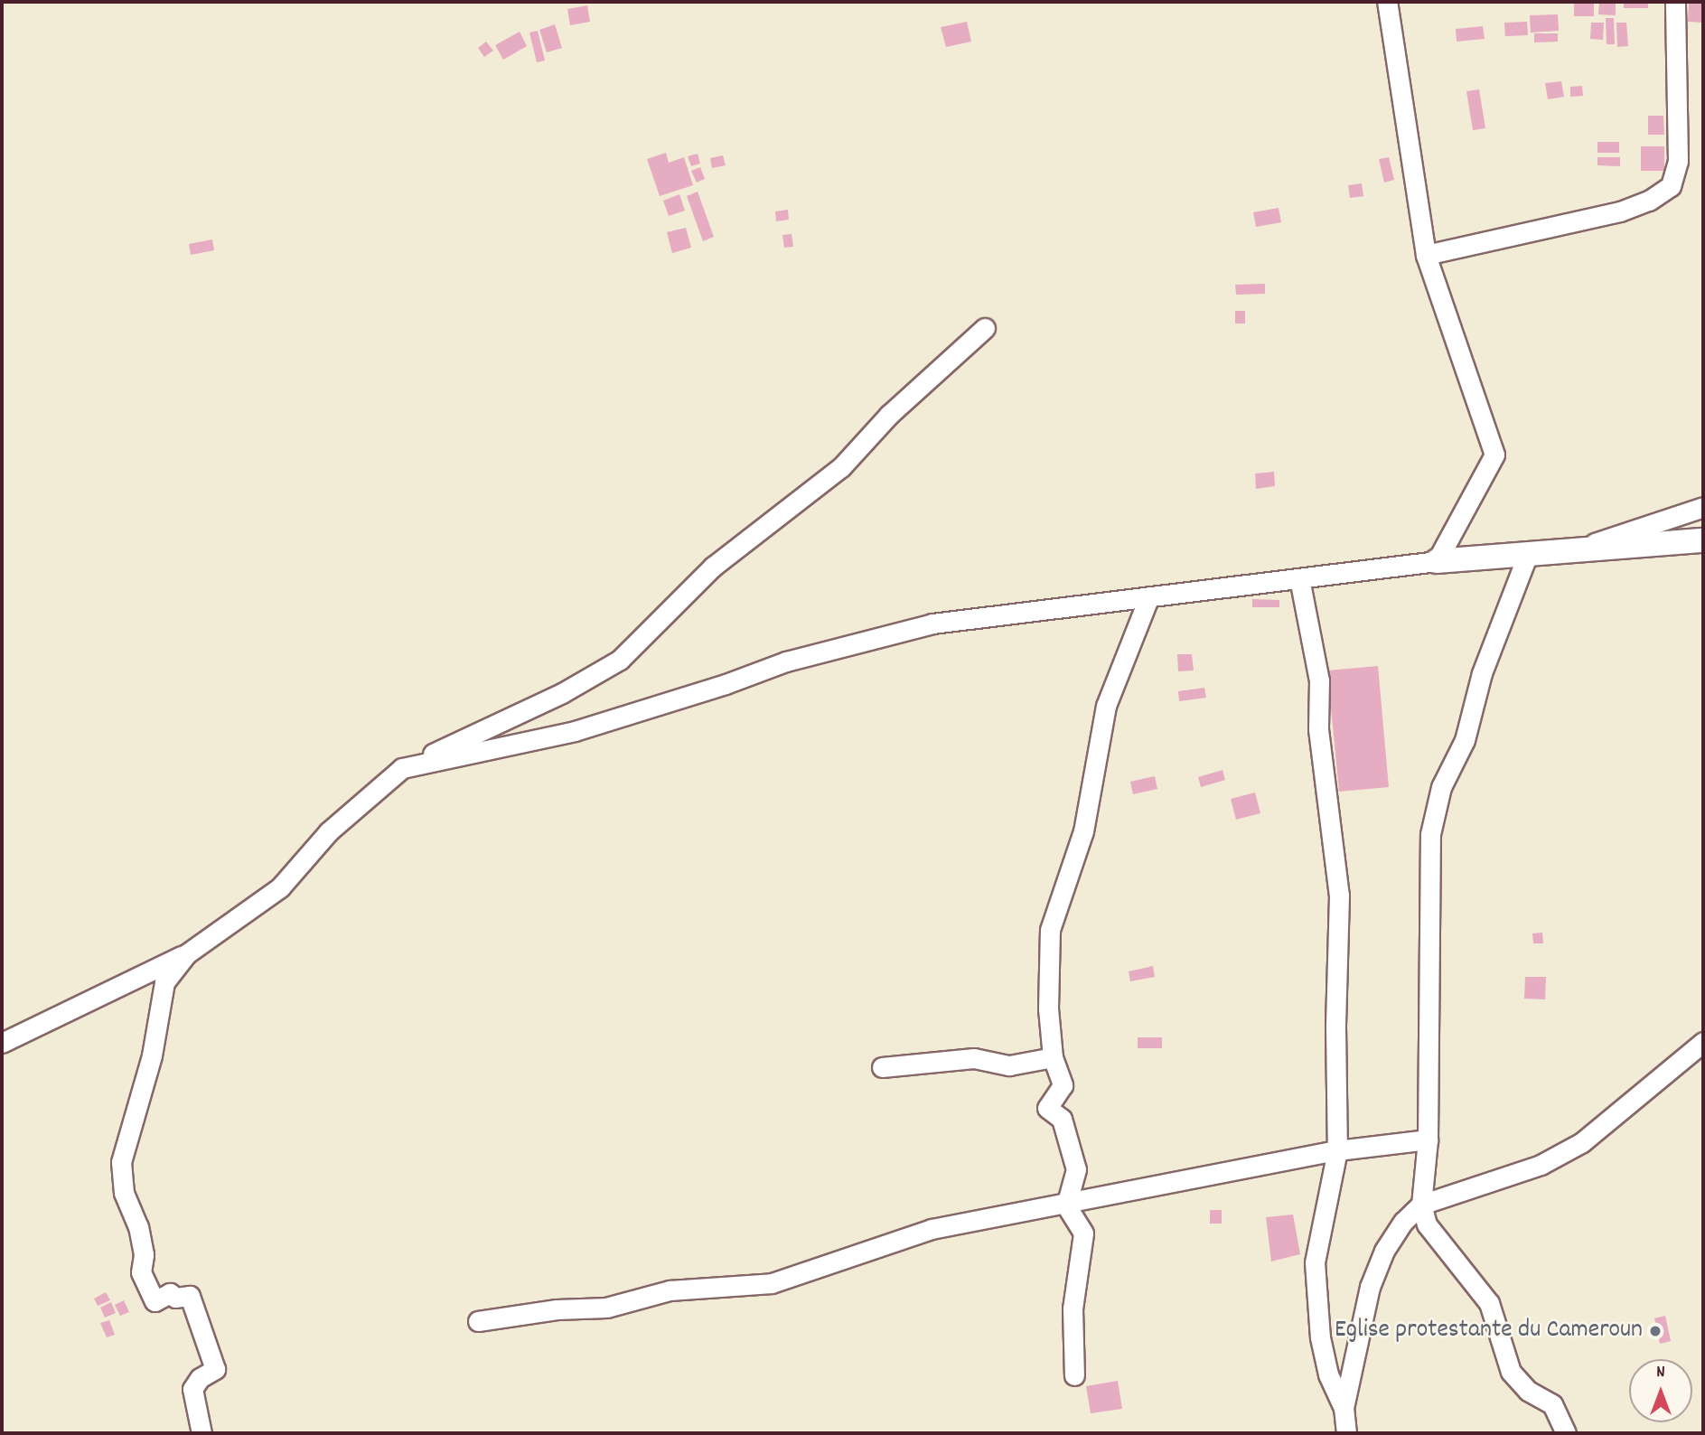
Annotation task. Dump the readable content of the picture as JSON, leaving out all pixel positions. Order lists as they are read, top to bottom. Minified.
{"places":["Eglise protestante du Cameroun"],"north":"top"}
